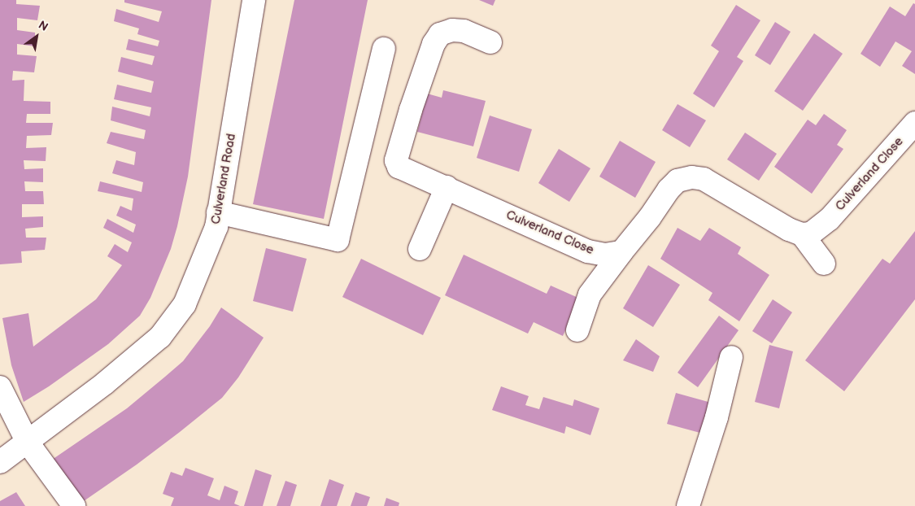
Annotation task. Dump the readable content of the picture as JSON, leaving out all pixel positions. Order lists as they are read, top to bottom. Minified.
{"streets":{"street":["Culverland Close","Culverland Road"]},"north":"top right"}
